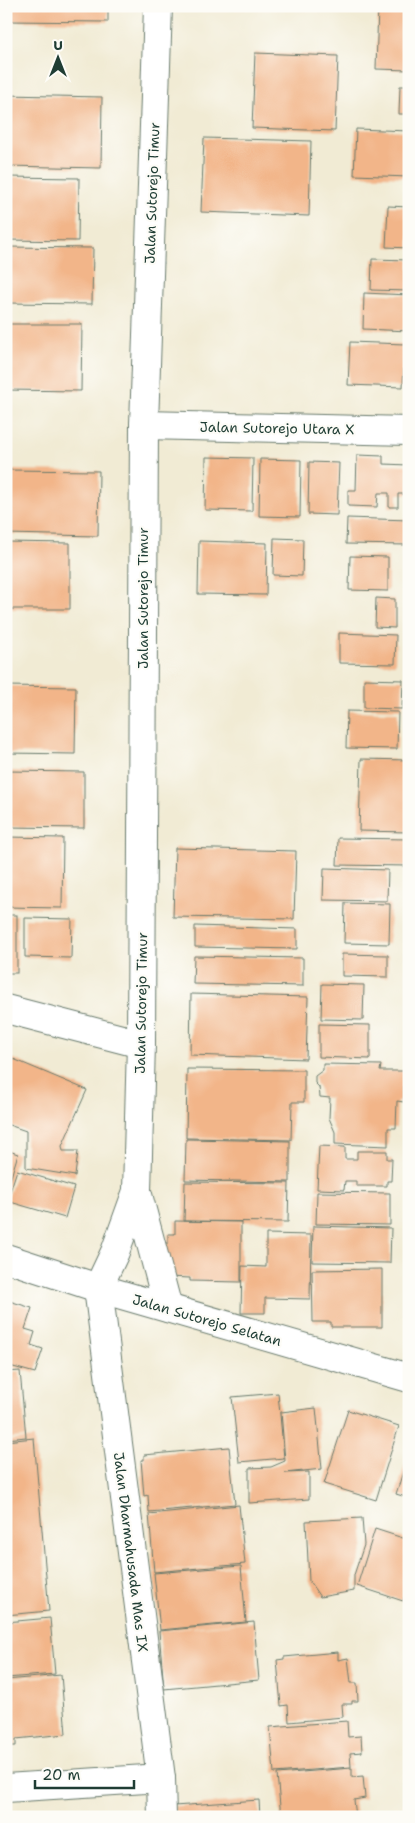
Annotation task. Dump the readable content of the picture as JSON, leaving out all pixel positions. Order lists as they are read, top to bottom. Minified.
{"streets":{"street":["Jalan Sutorejo Timur","Jalan Sutorejo Utara X","Jalan Sutorejo Selatan","Jalan Dharmahusada Mas IX"]},"crossings":[["Jalan Sutorejo Timur","Jalan Sutorejo Utara X"],["Jalan Sutorejo Timur","Jalan Sutorejo Selatan"],["Jalan Sutorejo Timur","Jalan Dharmahusada Mas IX"],["Jalan Sutorejo Selatan","Jalan Dharmahusada Mas IX"]],"scale_bar":"20 m","north":"top"}
